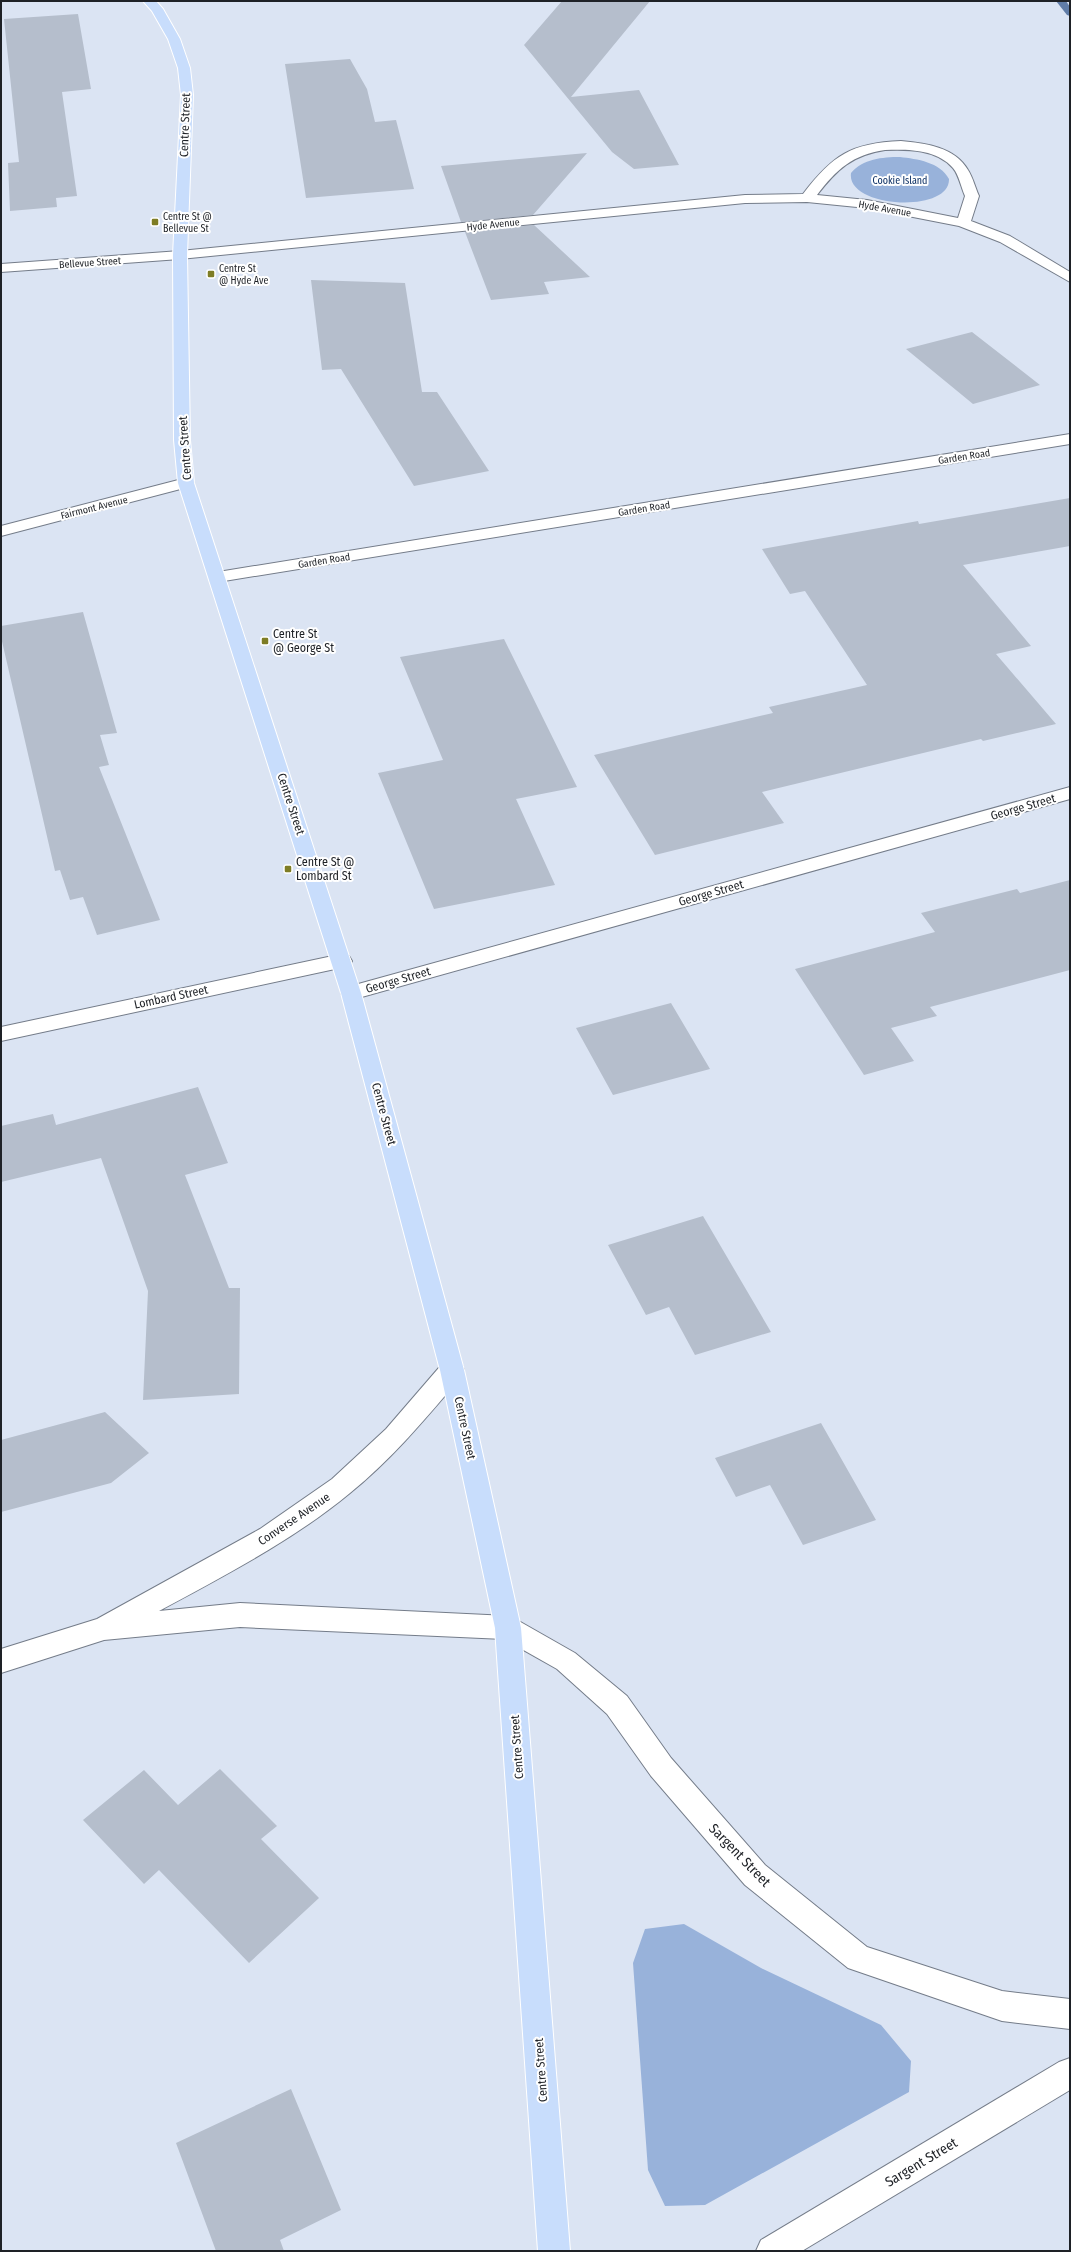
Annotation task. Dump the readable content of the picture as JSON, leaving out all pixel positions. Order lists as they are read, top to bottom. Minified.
{"streets":{"main road":["Centre Street"],"street":["Hyde Avenue","Bellevue Street","Garden Road","Fairmont Avenue","George Street","Lombard Street","Converse Avenue","Sargent Street"]},"crossings":[["Centre Street","Hyde Avenue"],["Centre Street","Bellevue Street"],["Centre Street","Garden Road"],["Centre Street","Fairmont Avenue"],["Centre Street","George Street"],["Centre Street","Lombard Street"],["Centre Street","Converse Avenue"],["Centre Street","Sargent Street"],["Hyde Avenue","Bellevue Street"],["Converse Avenue","Sargent Street"]],"parks":["Cookie Island"],"places":{"transit":["Centre St @ Bellevue St","Centre St @ Hyde Ave","Centre St @ George St","Centre St @ Lombard St"]}}
